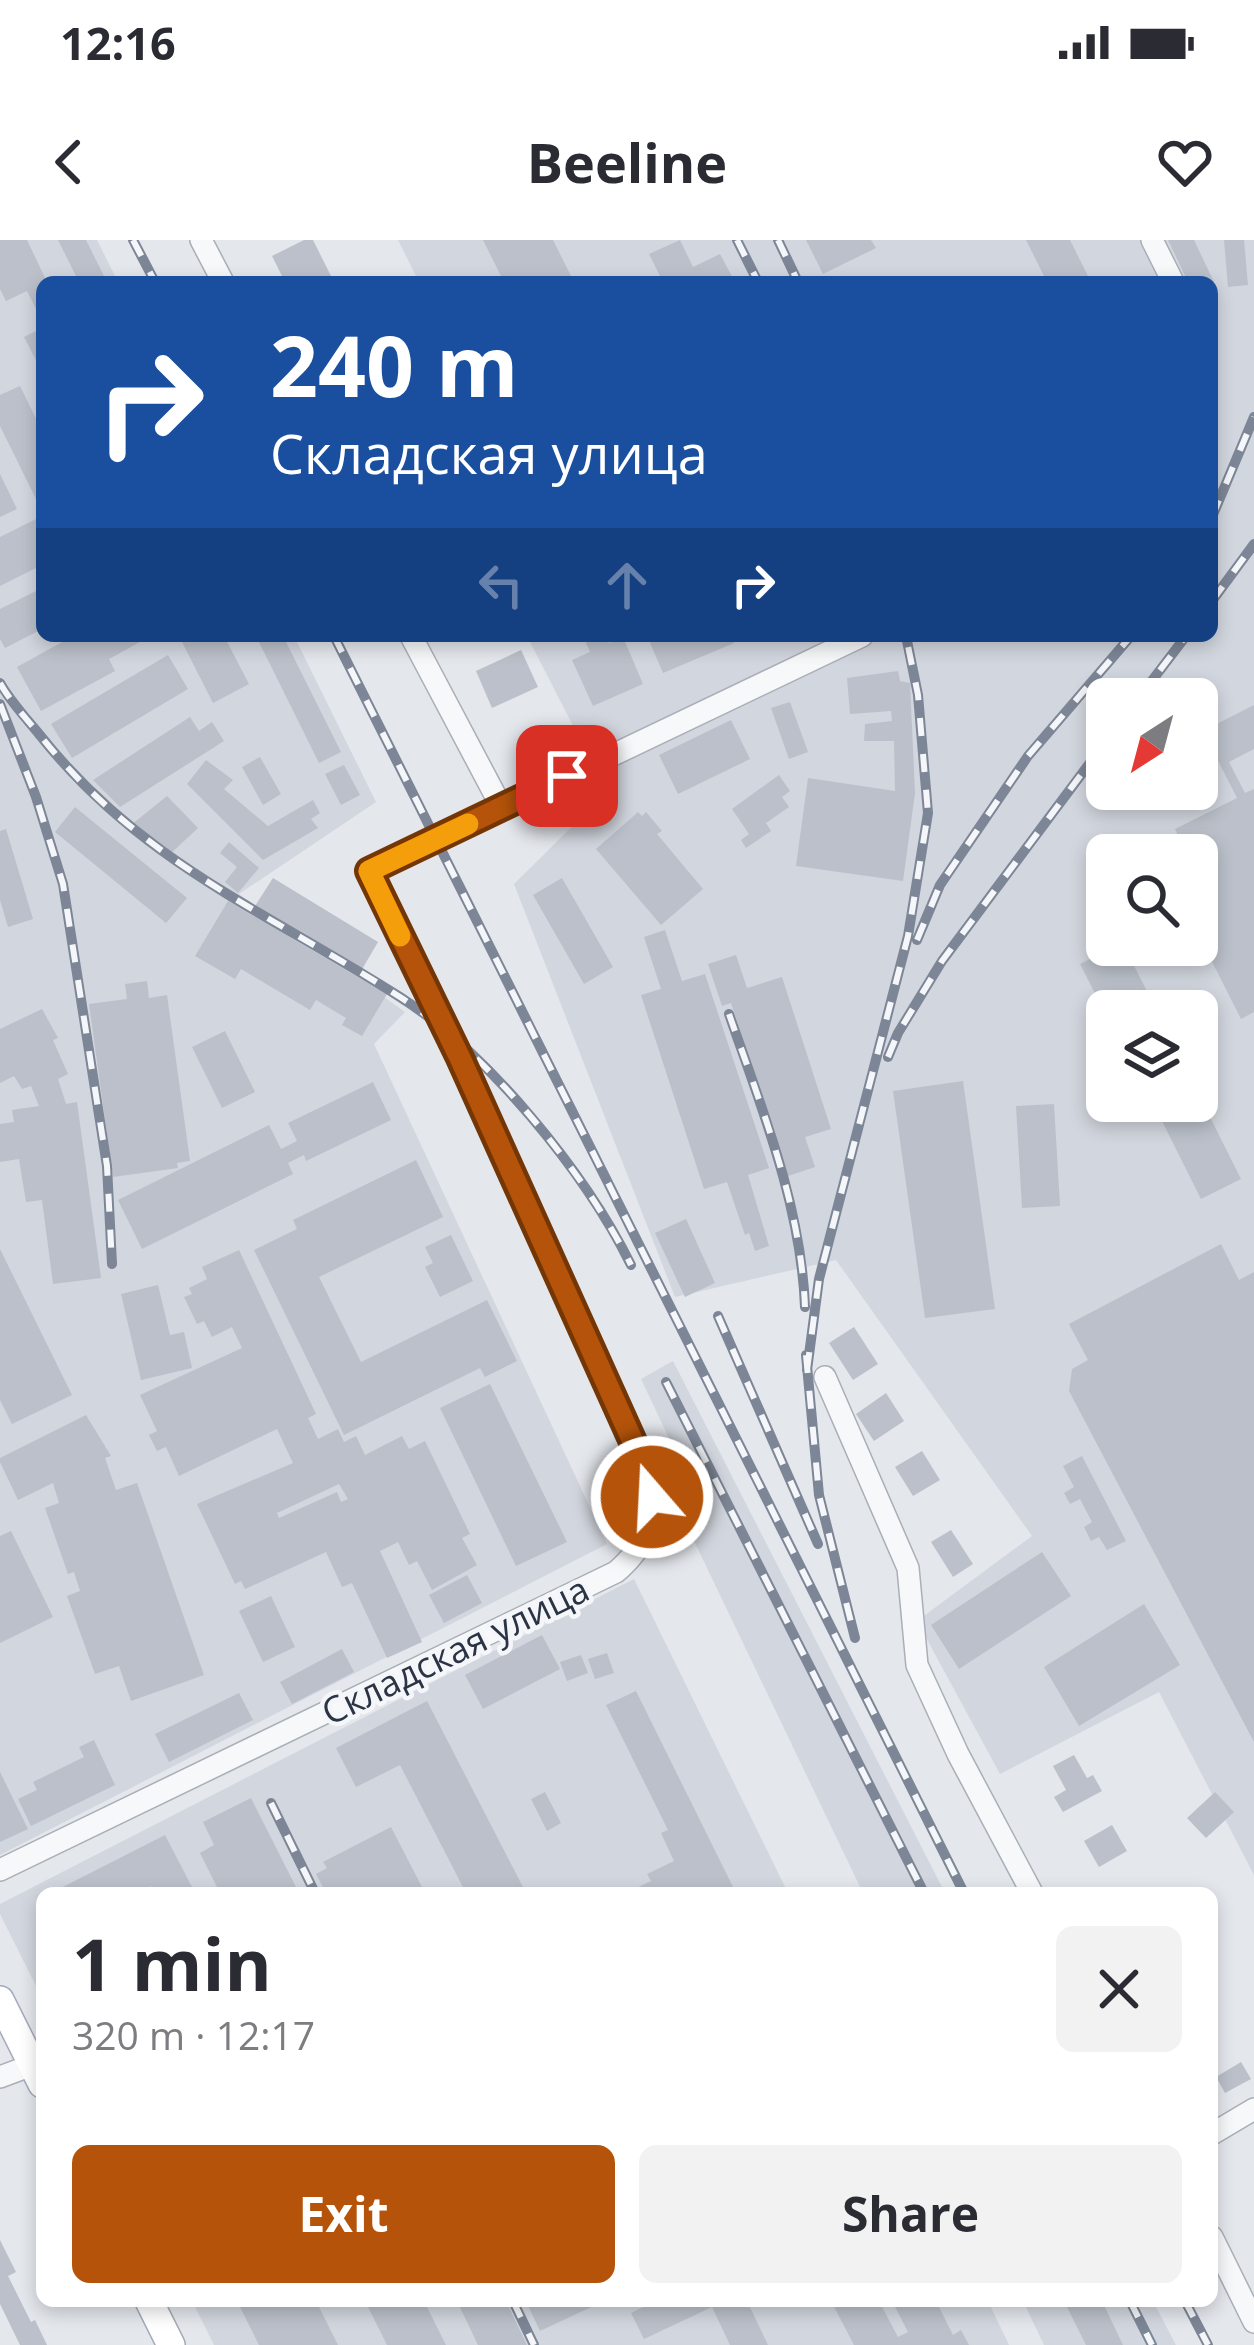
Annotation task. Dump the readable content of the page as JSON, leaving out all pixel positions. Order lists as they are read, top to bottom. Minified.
{"streets":{"street":["Складская улица"]},"north":"bottom left","page":{"status":"12:16","header":"Beeline","turn":["240 m","Складская улица"],"heading":["1 min","320 m · 12:17"],"buttons":["Exit","Share"]}}
